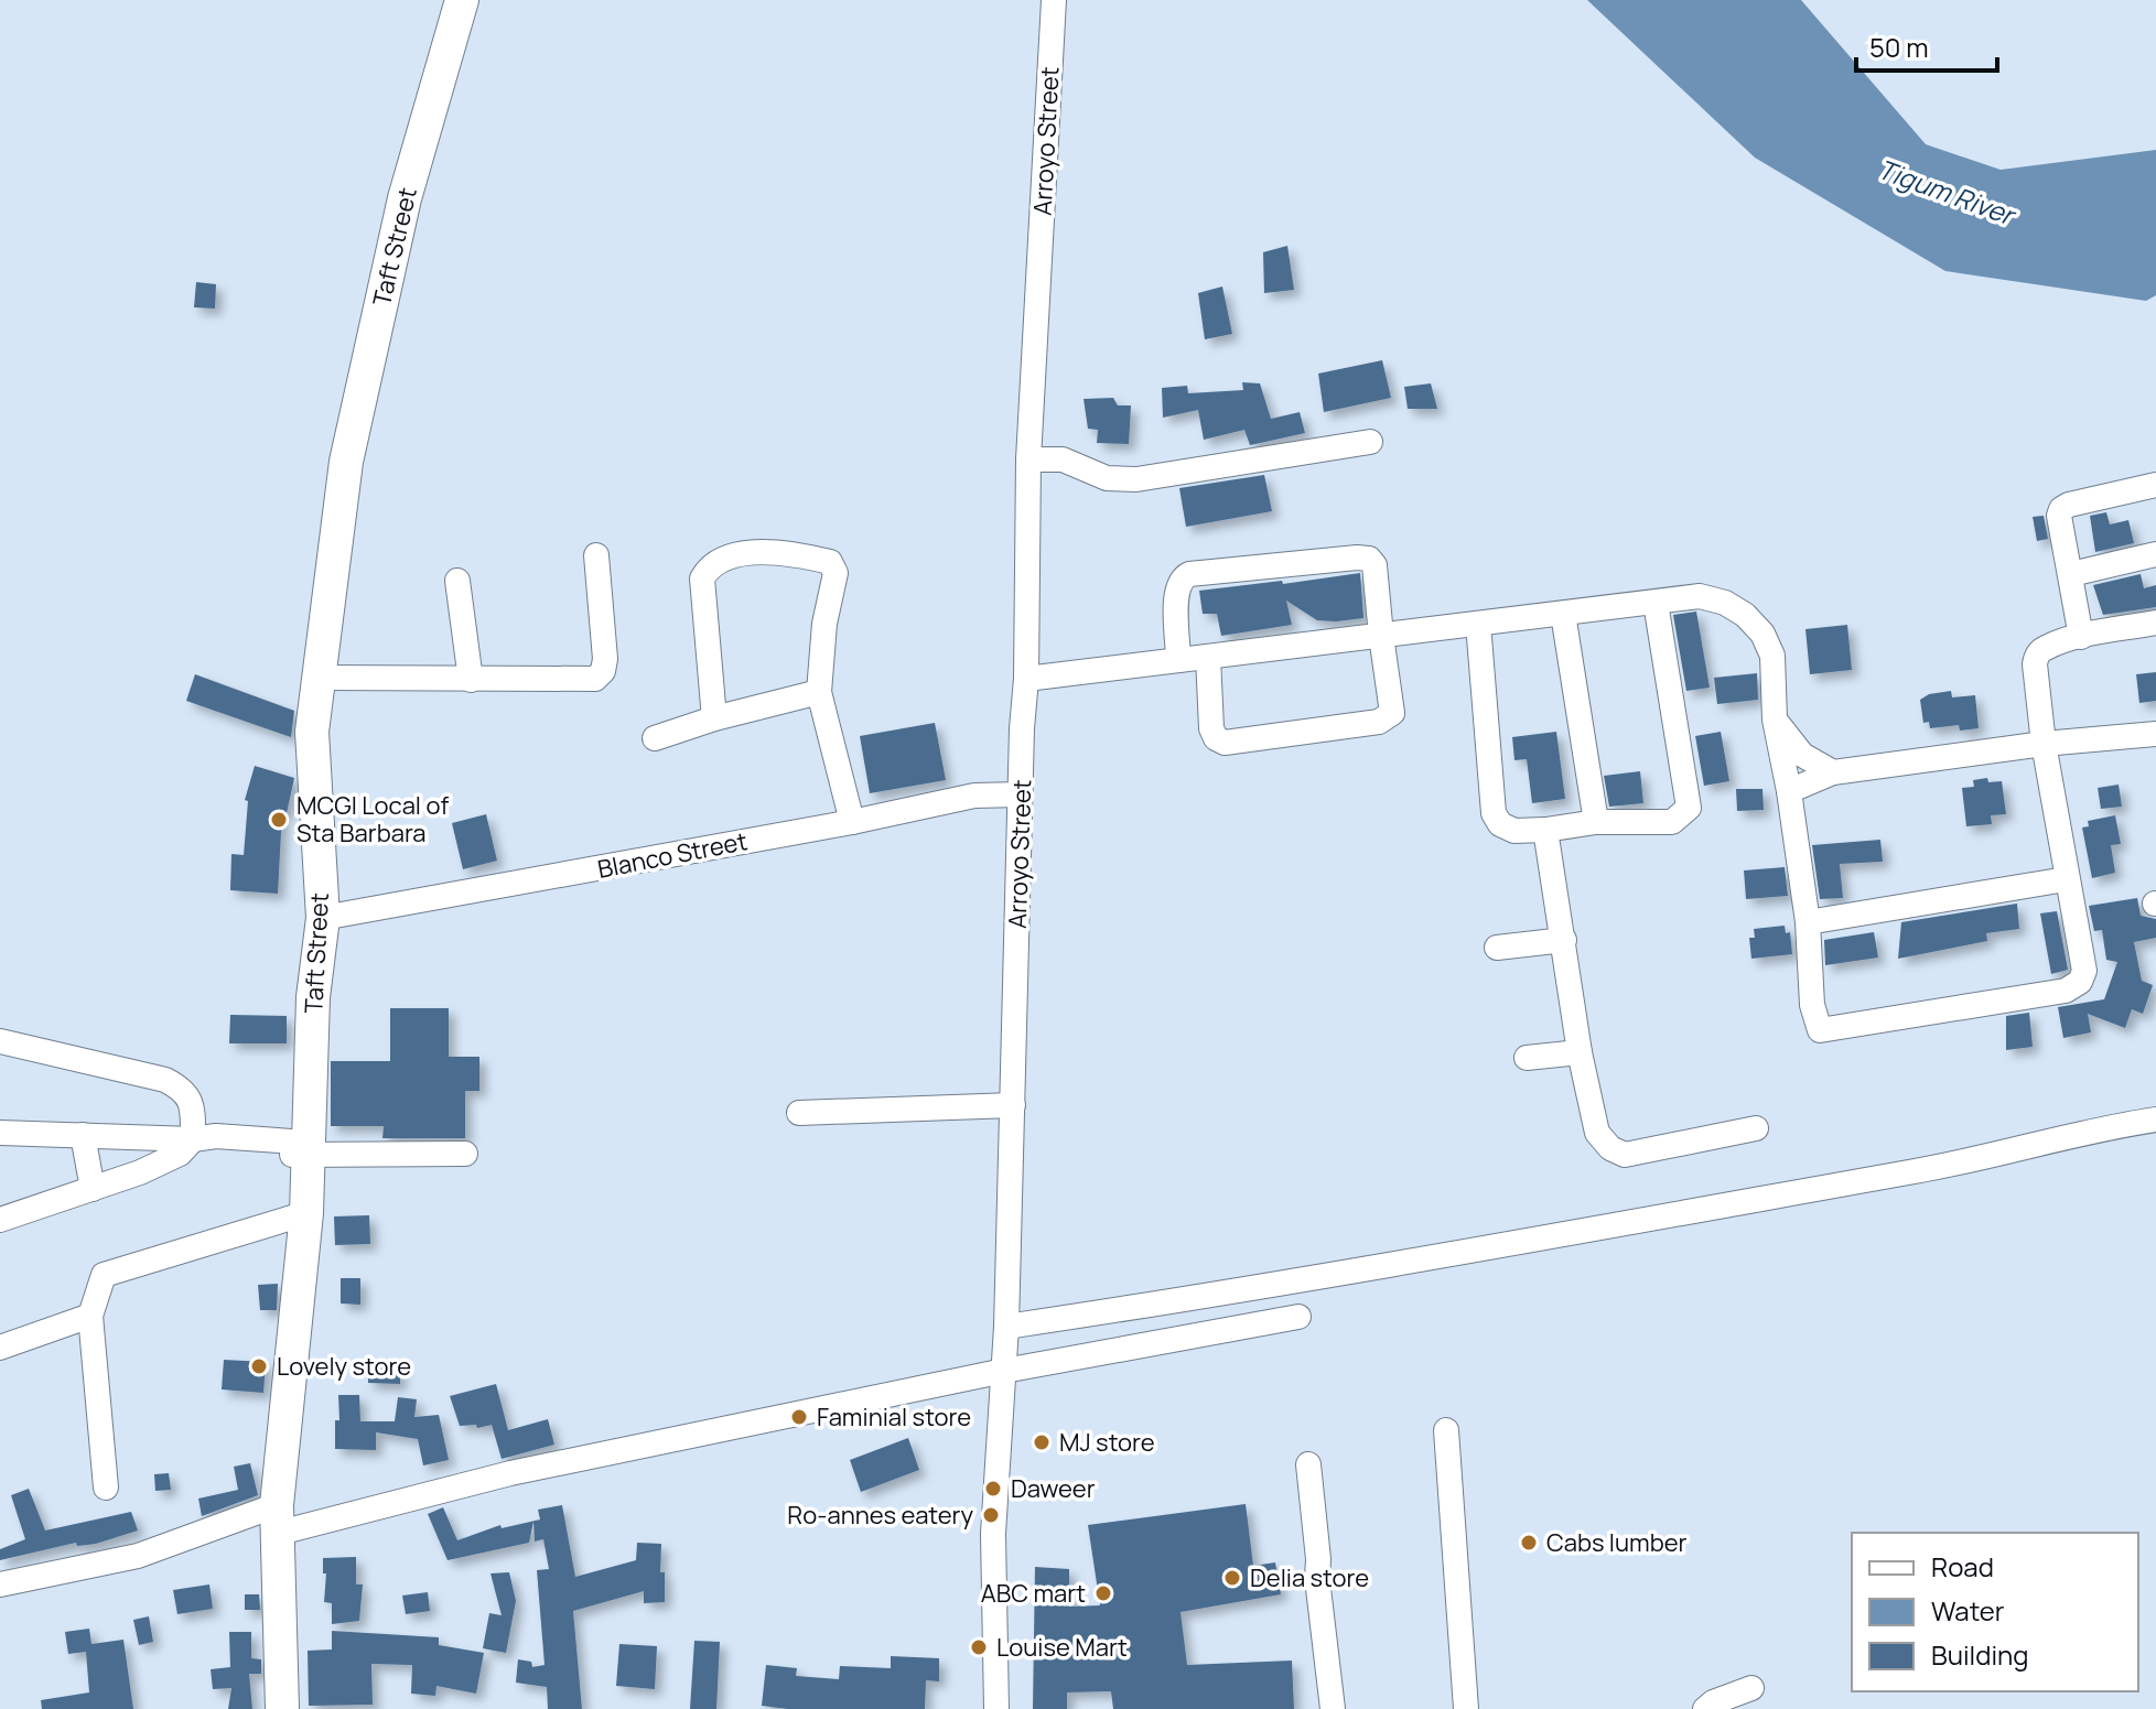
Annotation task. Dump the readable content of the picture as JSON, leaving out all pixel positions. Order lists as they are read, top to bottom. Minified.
{"streets":{"main road":["Taft Street"],"street":["Arroyo Street","Blanco Street"]},"crossings":[["Arroyo Street","Blanco Street"],["Taft Street","Blanco Street"]],"water":["Tigum River"],"places":["MCGI Local of Sta Barbara","Lovely store","Faminial store","MJ store","Daweer","Ro-annes eatery","Cabs lumber","Delia store","ABC mart","Louise Mart"],"legend":["Road","Water","Building"],"scale_bar":"50 m"}
